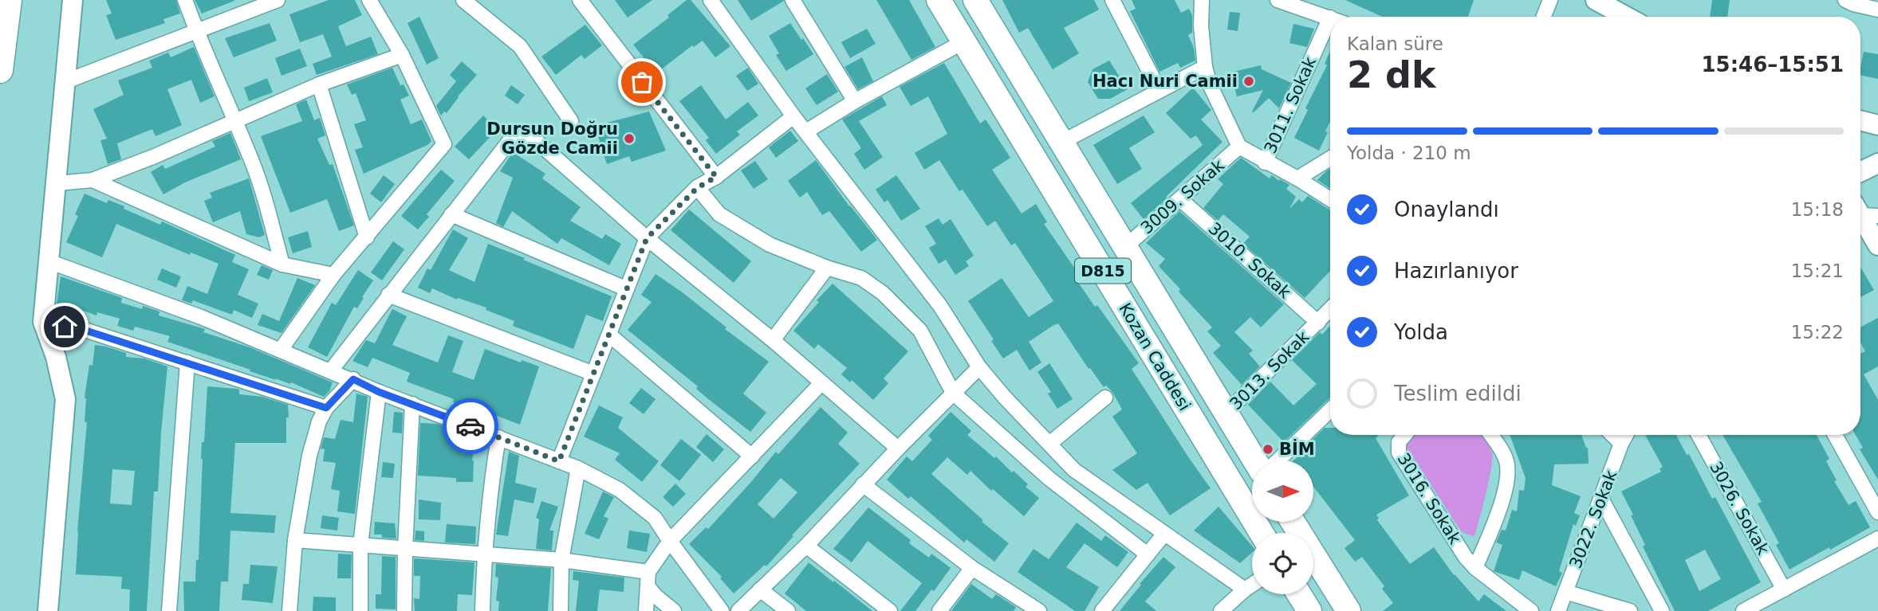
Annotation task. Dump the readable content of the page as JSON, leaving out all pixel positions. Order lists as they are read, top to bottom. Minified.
{"streets":{"highway":["D815","Kozan Caddesi"],"street":["3011. Sokak","3009. Sokak","3010. Sokak","3013. Sokak","3016. Sokak","3026. Sokak","3022. Sokak"]},"crossings":[["3009. Sokak","3010. Sokak"],["3009. Sokak","Kozan Caddesi"],["3010. Sokak","3013. Sokak"],["Kozan Caddesi","3013. Sokak"]],"places":["Hacı Nuri Camii","Dursun Doğru Gözde Camii","BİM"],"north":"right","page":{"heading":["2 dk","Kalan süre","15:46–15:51"],"bar":"Yolda · 210 m","list":[["Onaylandı","15:18"],["Hazırlanıyor","15:21"],["Yolda","15:22"],"Teslim edildi"]}}
